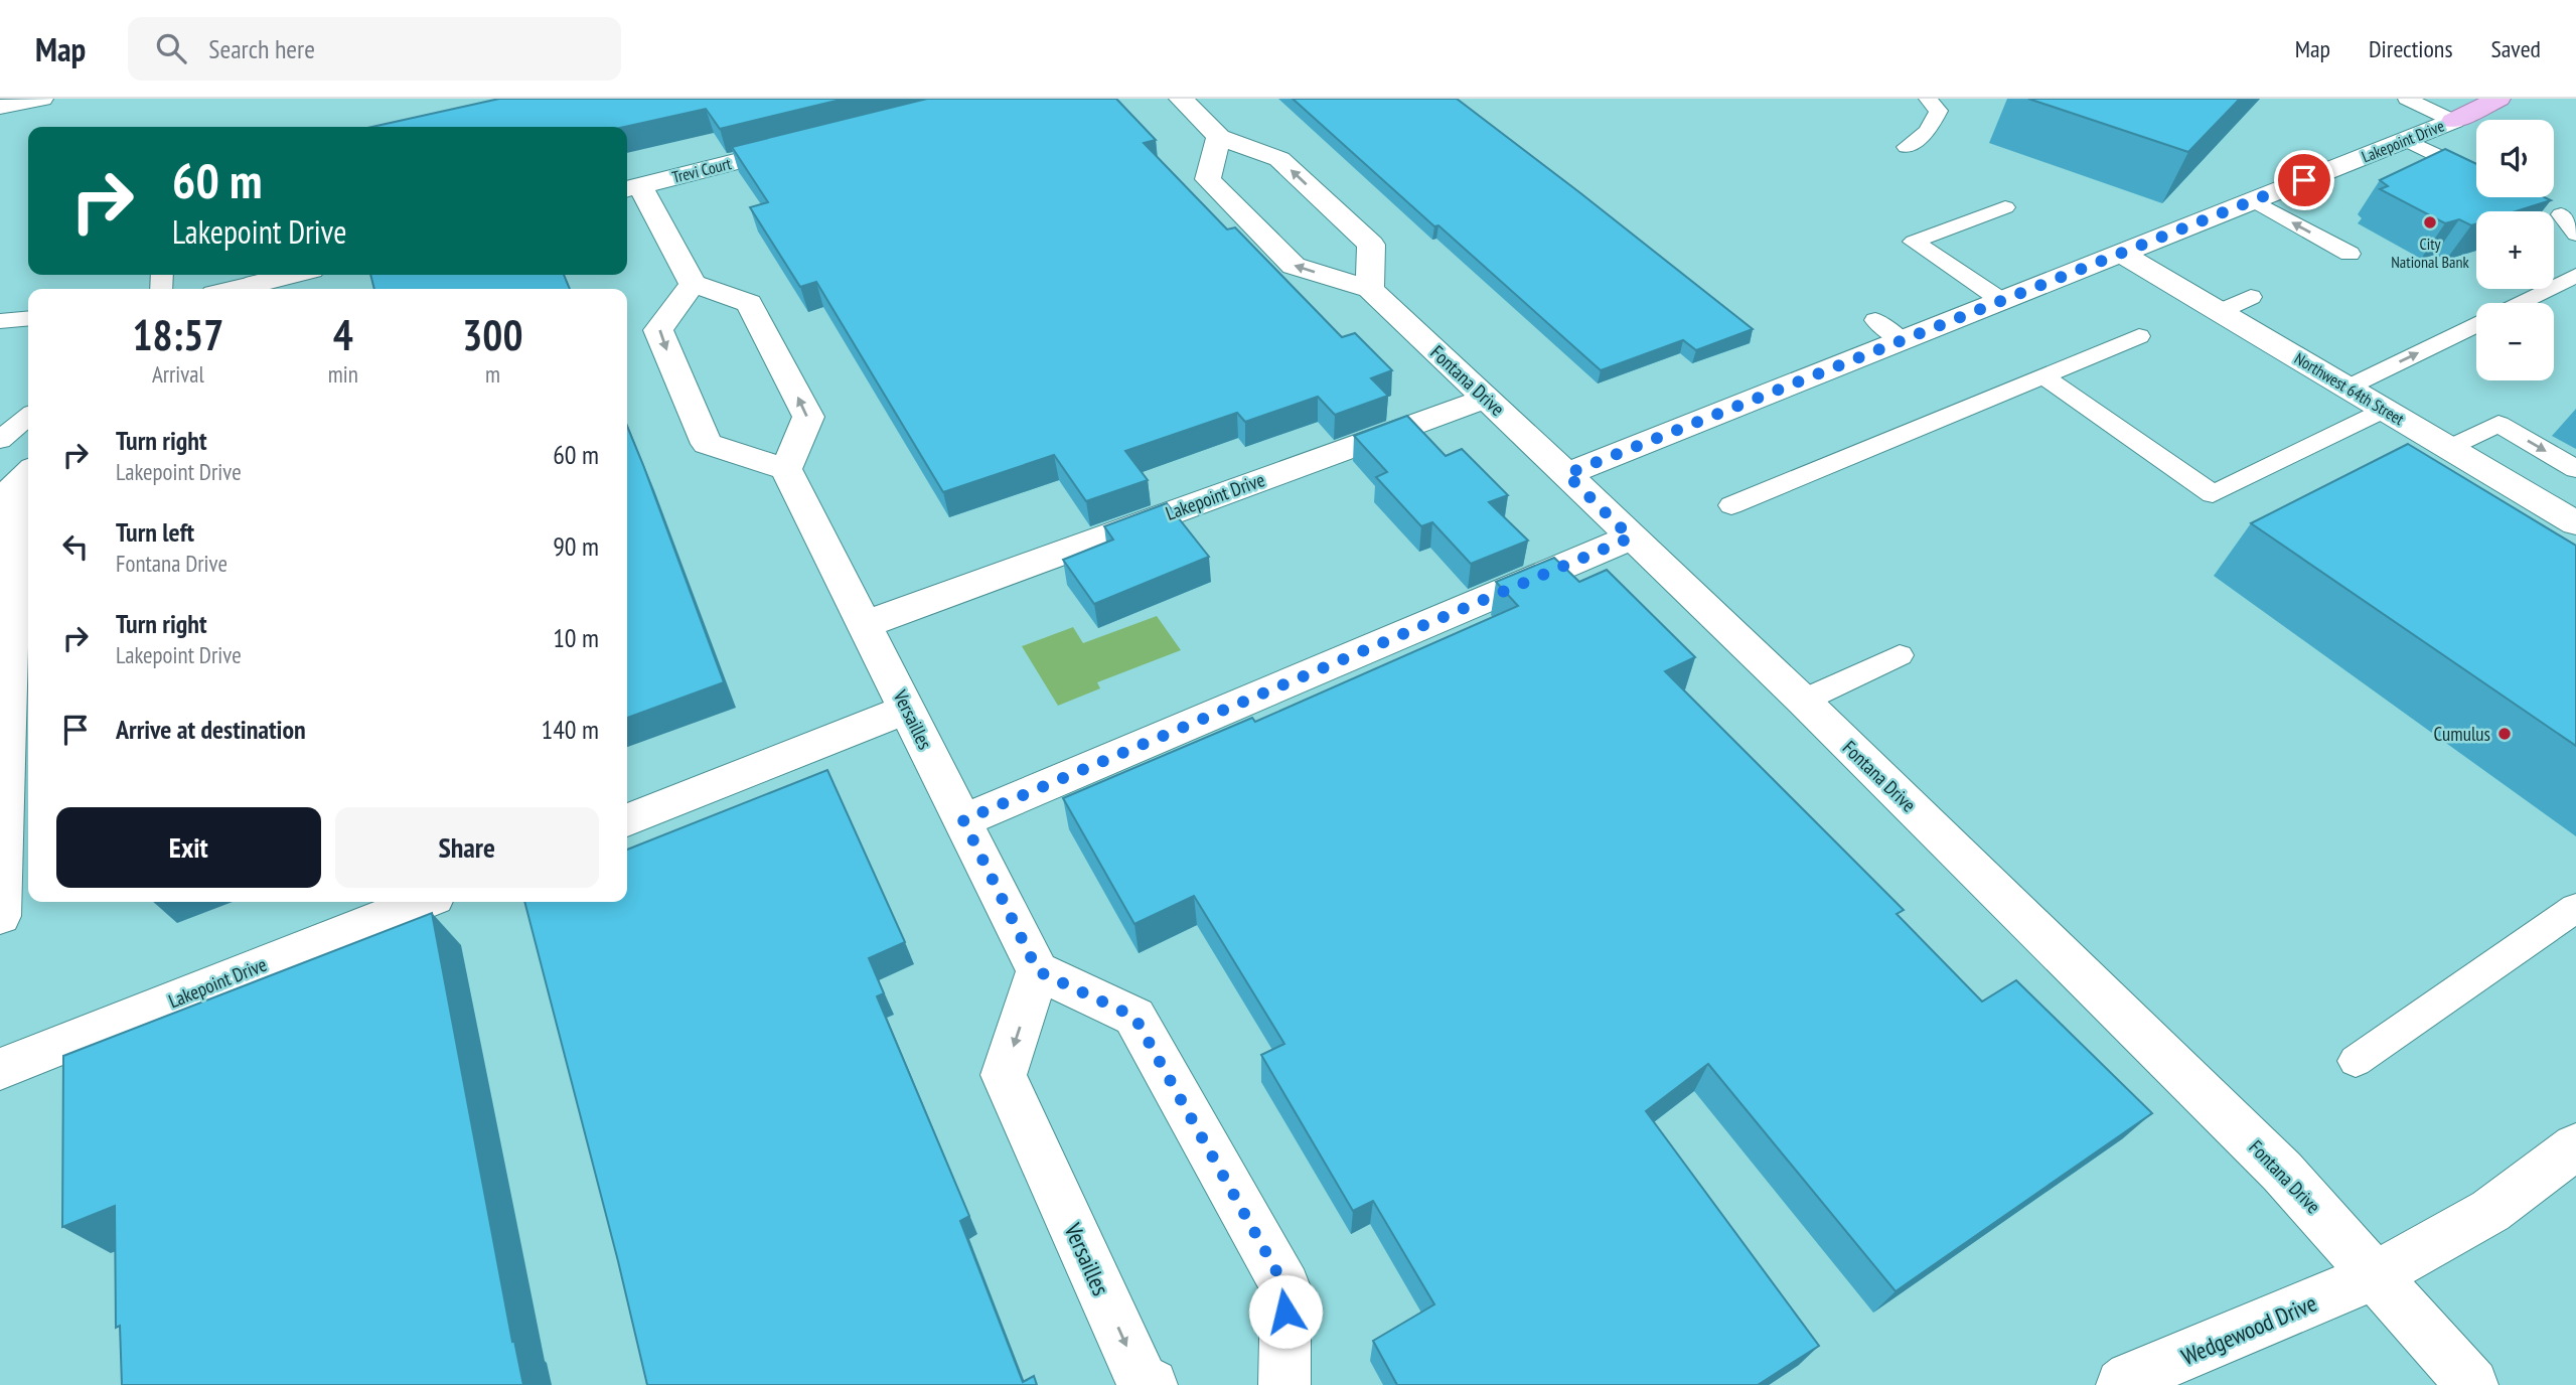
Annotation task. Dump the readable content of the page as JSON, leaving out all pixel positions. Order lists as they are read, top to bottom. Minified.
{"streets":{"street":["Lakepoint Drive","Trevi Court","Fontana Drive","Northwest 64th Street","Versailles","Wedgewood Drive"]},"crossings":[["Lakepoint Drive","Fontana Drive"],["Lakepoint Drive","Northwest 64th Street"],["Lakepoint Drive","Versailles"],["Fontana Drive","Wedgewood Drive"]],"places":["City National Bank","Cumulus"],"page":{"header":"Map","search":"Search here","nav":["Map","Directions","Saved"],"map_buttons":["+","−"],"turn":["60 m","Lakepoint Drive"],"eta":["18:57","Arrival","4","min","300","m"],"list":[{"name":"Turn right","note":"Lakepoint Drive","value":"60 m"},{"name":"Turn left","note":"Fontana Drive","value":"90 m"},{"name":"Turn right","note":"Lakepoint Drive","value":"10 m"},{"name":"Arrive at destination","value":"140 m"}],"buttons":["Exit","Share"]}}
